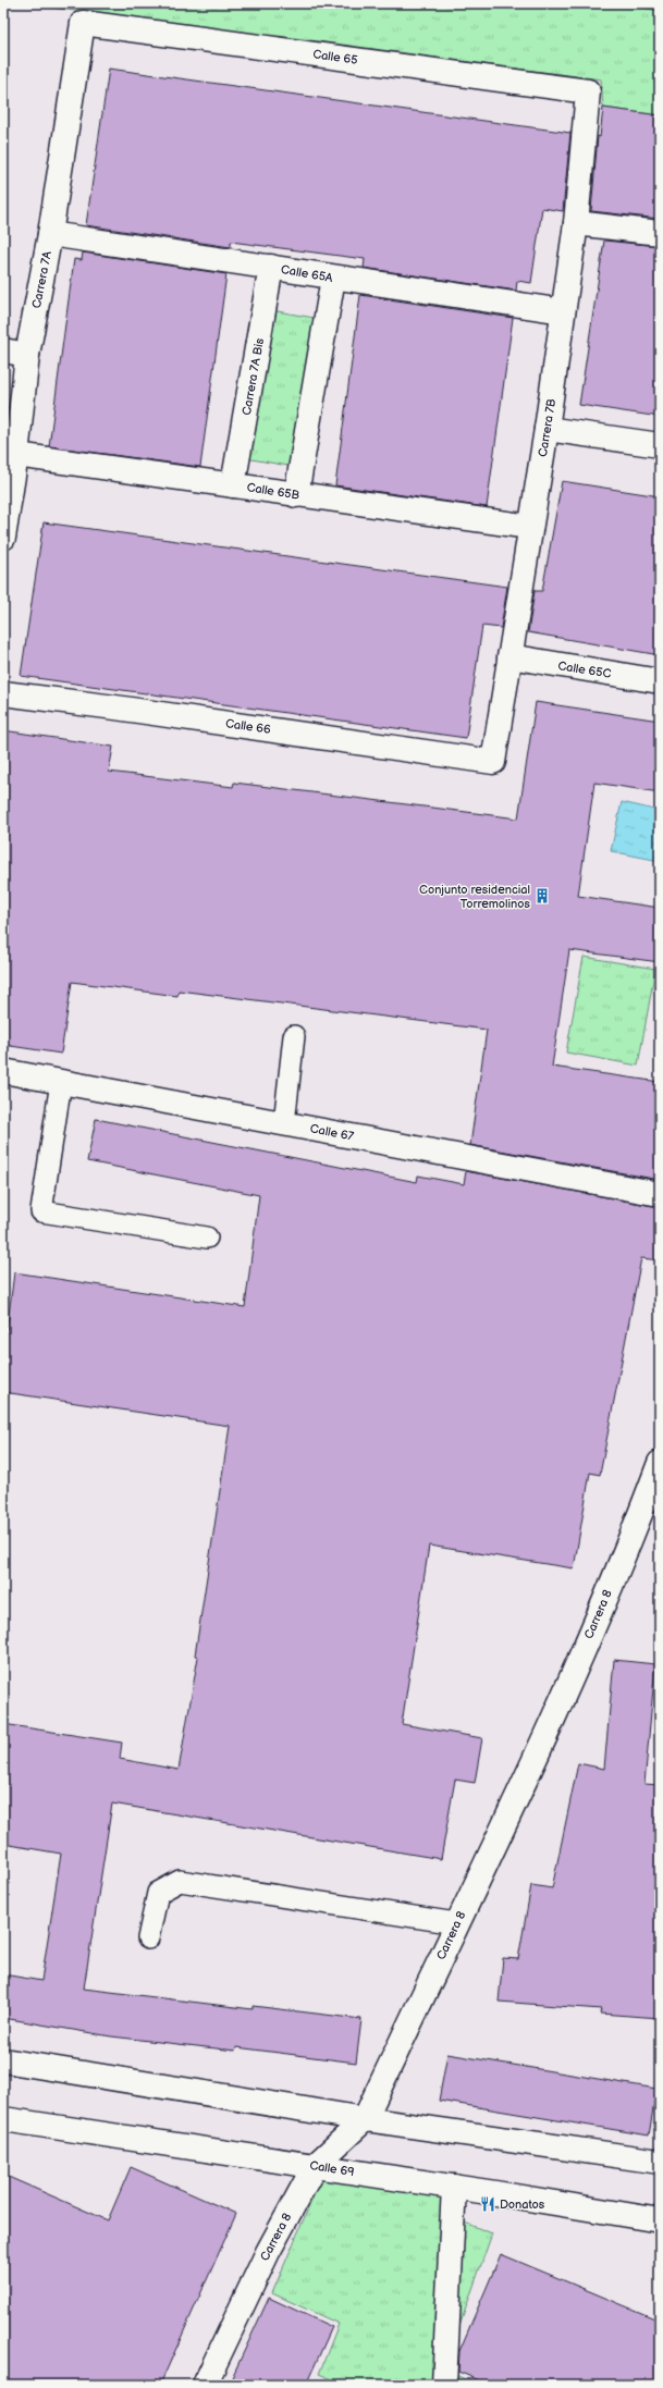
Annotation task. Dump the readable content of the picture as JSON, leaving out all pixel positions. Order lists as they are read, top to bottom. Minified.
{"streets":{"street":["Calle 65","Calle 65A","Carrera 7A","Carrera 7A Bis","Carrera 7B","Calle 65B","Calle 65C","Calle 66","Calle 67","Carrera 8","Calle 69"]},"crossings":[["Calle 65","Carrera 7A"],["Calle 65","Carrera 7B"],["Calle 65A","Carrera 7A"],["Calle 65A","Carrera 7A Bis"],["Calle 65A","Carrera 7B"],["Carrera 7A","Calle 65B"],["Carrera 7A Bis","Calle 65B"],["Carrera 7B","Calle 65B"],["Carrera 7B","Calle 65C"],["Carrera 7B","Calle 66"],["Carrera 8","Calle 69"]],"places":{"building":["Conjunto residencial Torremolinos"],"restaurant":["Donatos"]}}
